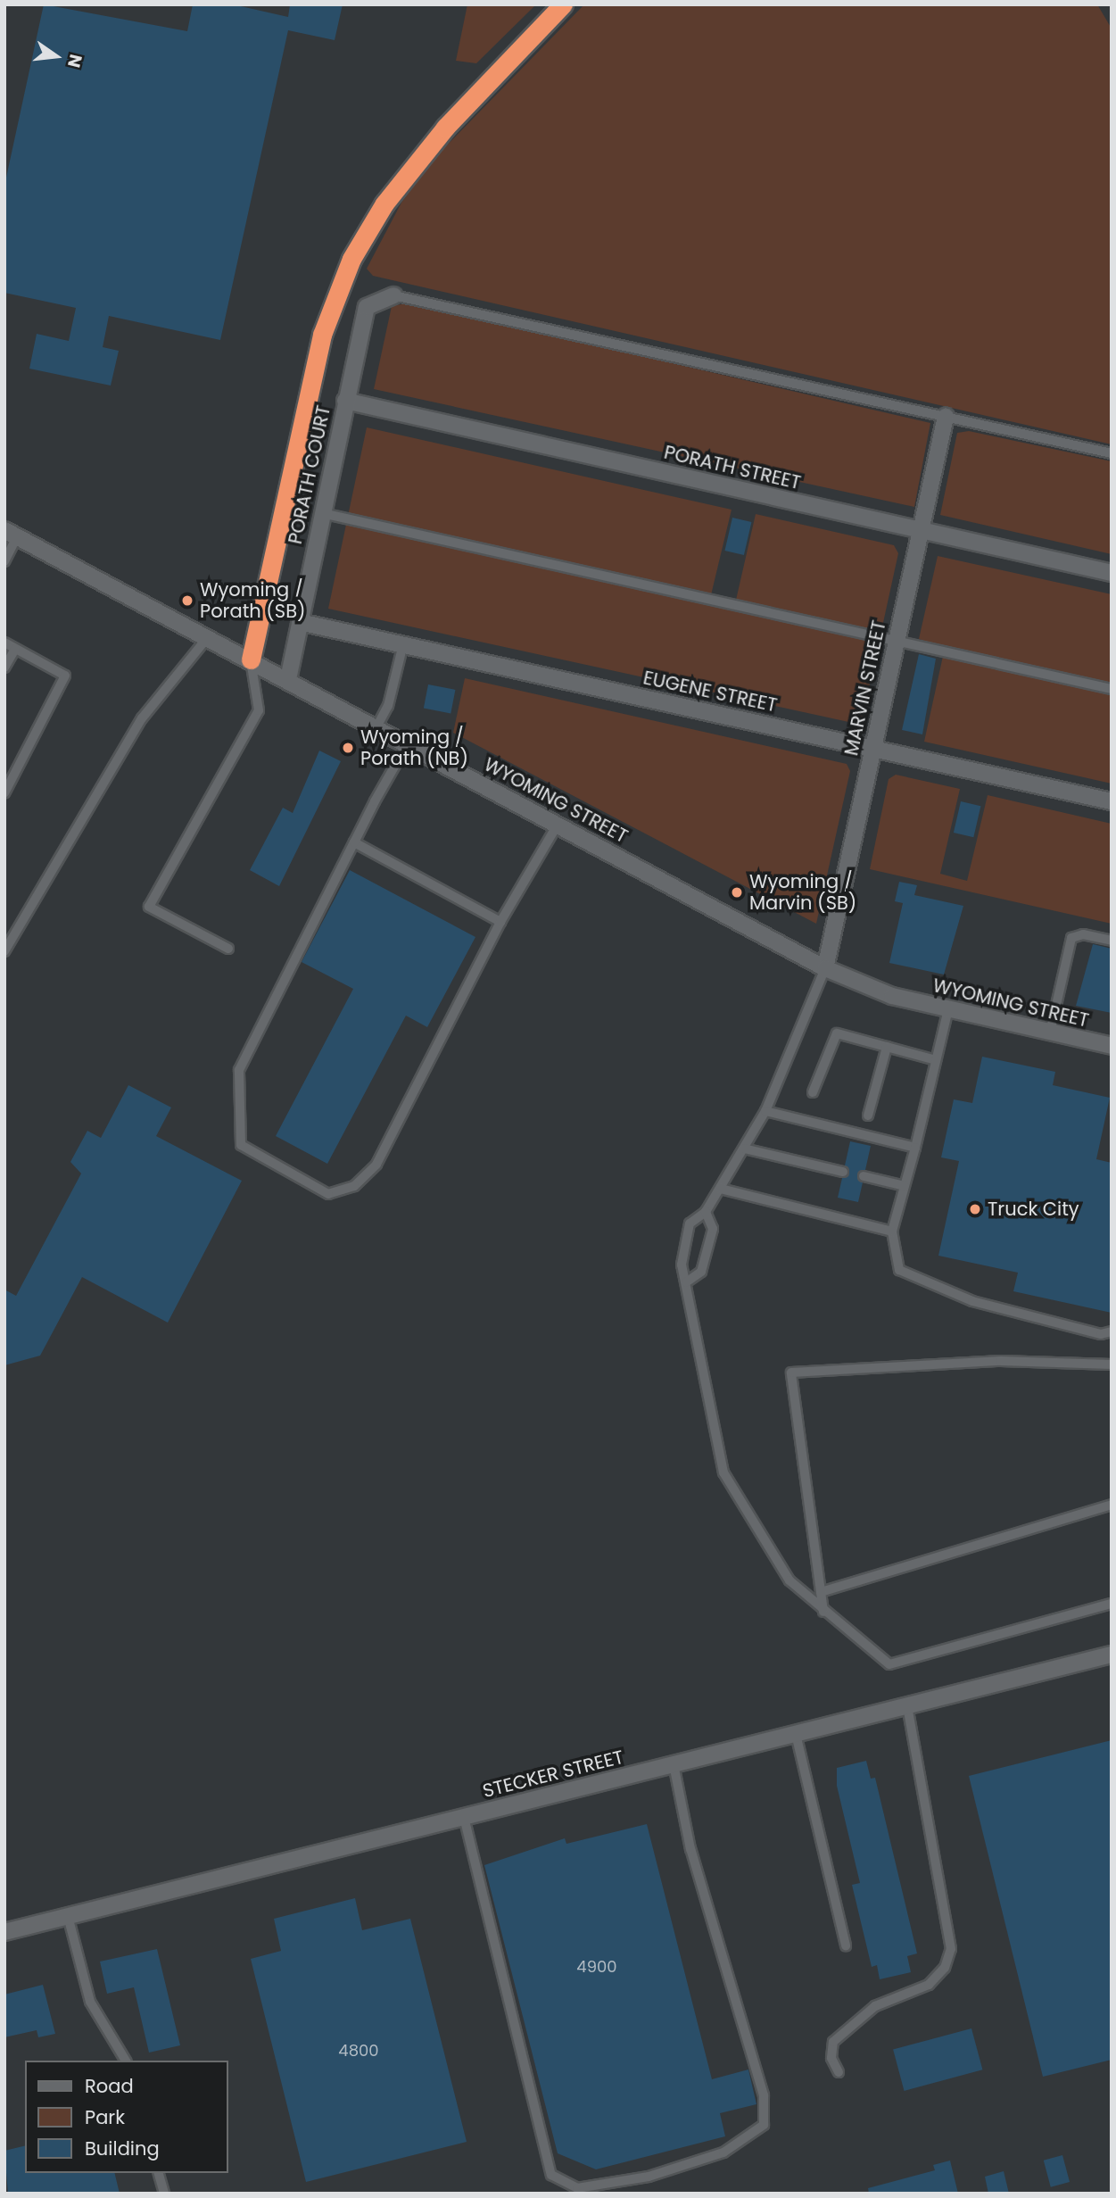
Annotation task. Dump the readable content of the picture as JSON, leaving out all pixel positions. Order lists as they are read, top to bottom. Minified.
{"streets":{"street":["PORATH STREET","PORATH COURT","MARVIN STREET","EUGENE STREET","WYOMING STREET","STECKER STREET"]},"crossings":[["PORATH STREET","PORATH COURT"],["PORATH STREET","MARVIN STREET"],["PORATH COURT","EUGENE STREET"],["PORATH COURT","WYOMING STREET"],["MARVIN STREET","EUGENE STREET"],["MARVIN STREET","WYOMING STREET"]],"places":["Wyoming / Porath (SB)","Wyoming / Porath (NB)","Wyoming / Marvin (SB)","Truck City"],"house_numbers":["4900","4800"],"legend":["Road","Park","Building"],"north":"right"}
